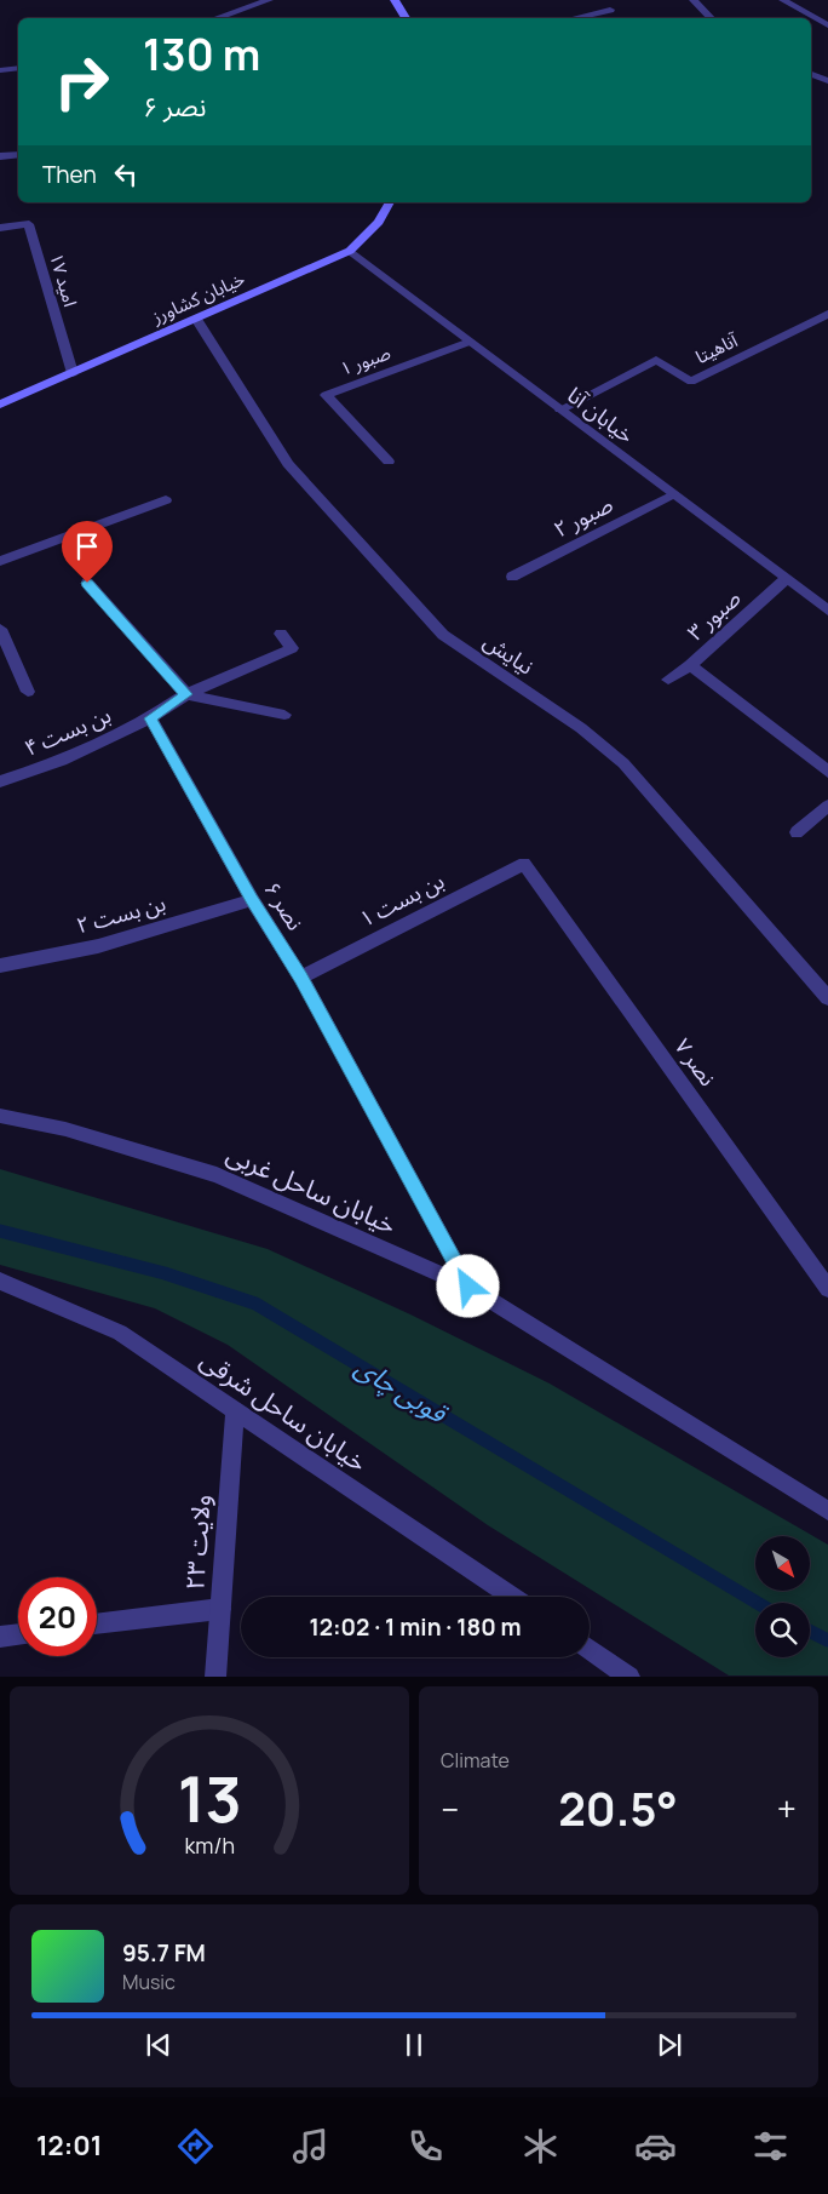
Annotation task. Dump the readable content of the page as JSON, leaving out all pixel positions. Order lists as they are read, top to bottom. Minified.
{"streets":{"main road":["خیابان کشاورز"],"street":["امید ۱۷","آناهیتا","صبور ۱","خیابان آنا","صبور ۲","صبور ۳","نیایش","بن بست ۴","بن بست ۱","نصر ۶","بن بست ۲","نصر ۷","خیابان ساحل غربی","خیابان ساحل شرقی","ولایت ۲۳"]},"crossings":[["امید ۱۷","خیابان کشاورز"],["خیابان کشاورز","خیابان آنا"],["خیابان کشاورز","نیایش"],["آناهیتا","خیابان آنا"],["صبور ۱","خیابان آنا"],["خیابان آنا","صبور ۲"],["خیابان آنا","صبور ۳"],["بن بست ۴","نصر ۶"],["بن بست ۱","نصر ۶"],["بن بست ۱","نصر ۷"],["نصر ۶","بن بست ۲"],["نصر ۶","خیابان ساحل غربی"],["خیابان ساحل شرقی","ولایت ۲۳"]],"water":["قوبی چای"],"north":"bottom right","page":{"turn":["130 m","نصر ۶"],"then":"Then","limit":"20","trip":"12:02 · 1 min · 180 m","tile":"Climate","heat":["−","20.5°","+"],"song":["95.7 FM","Music"],"tabs":"12:01","gauge":["13","km/h"]}}
